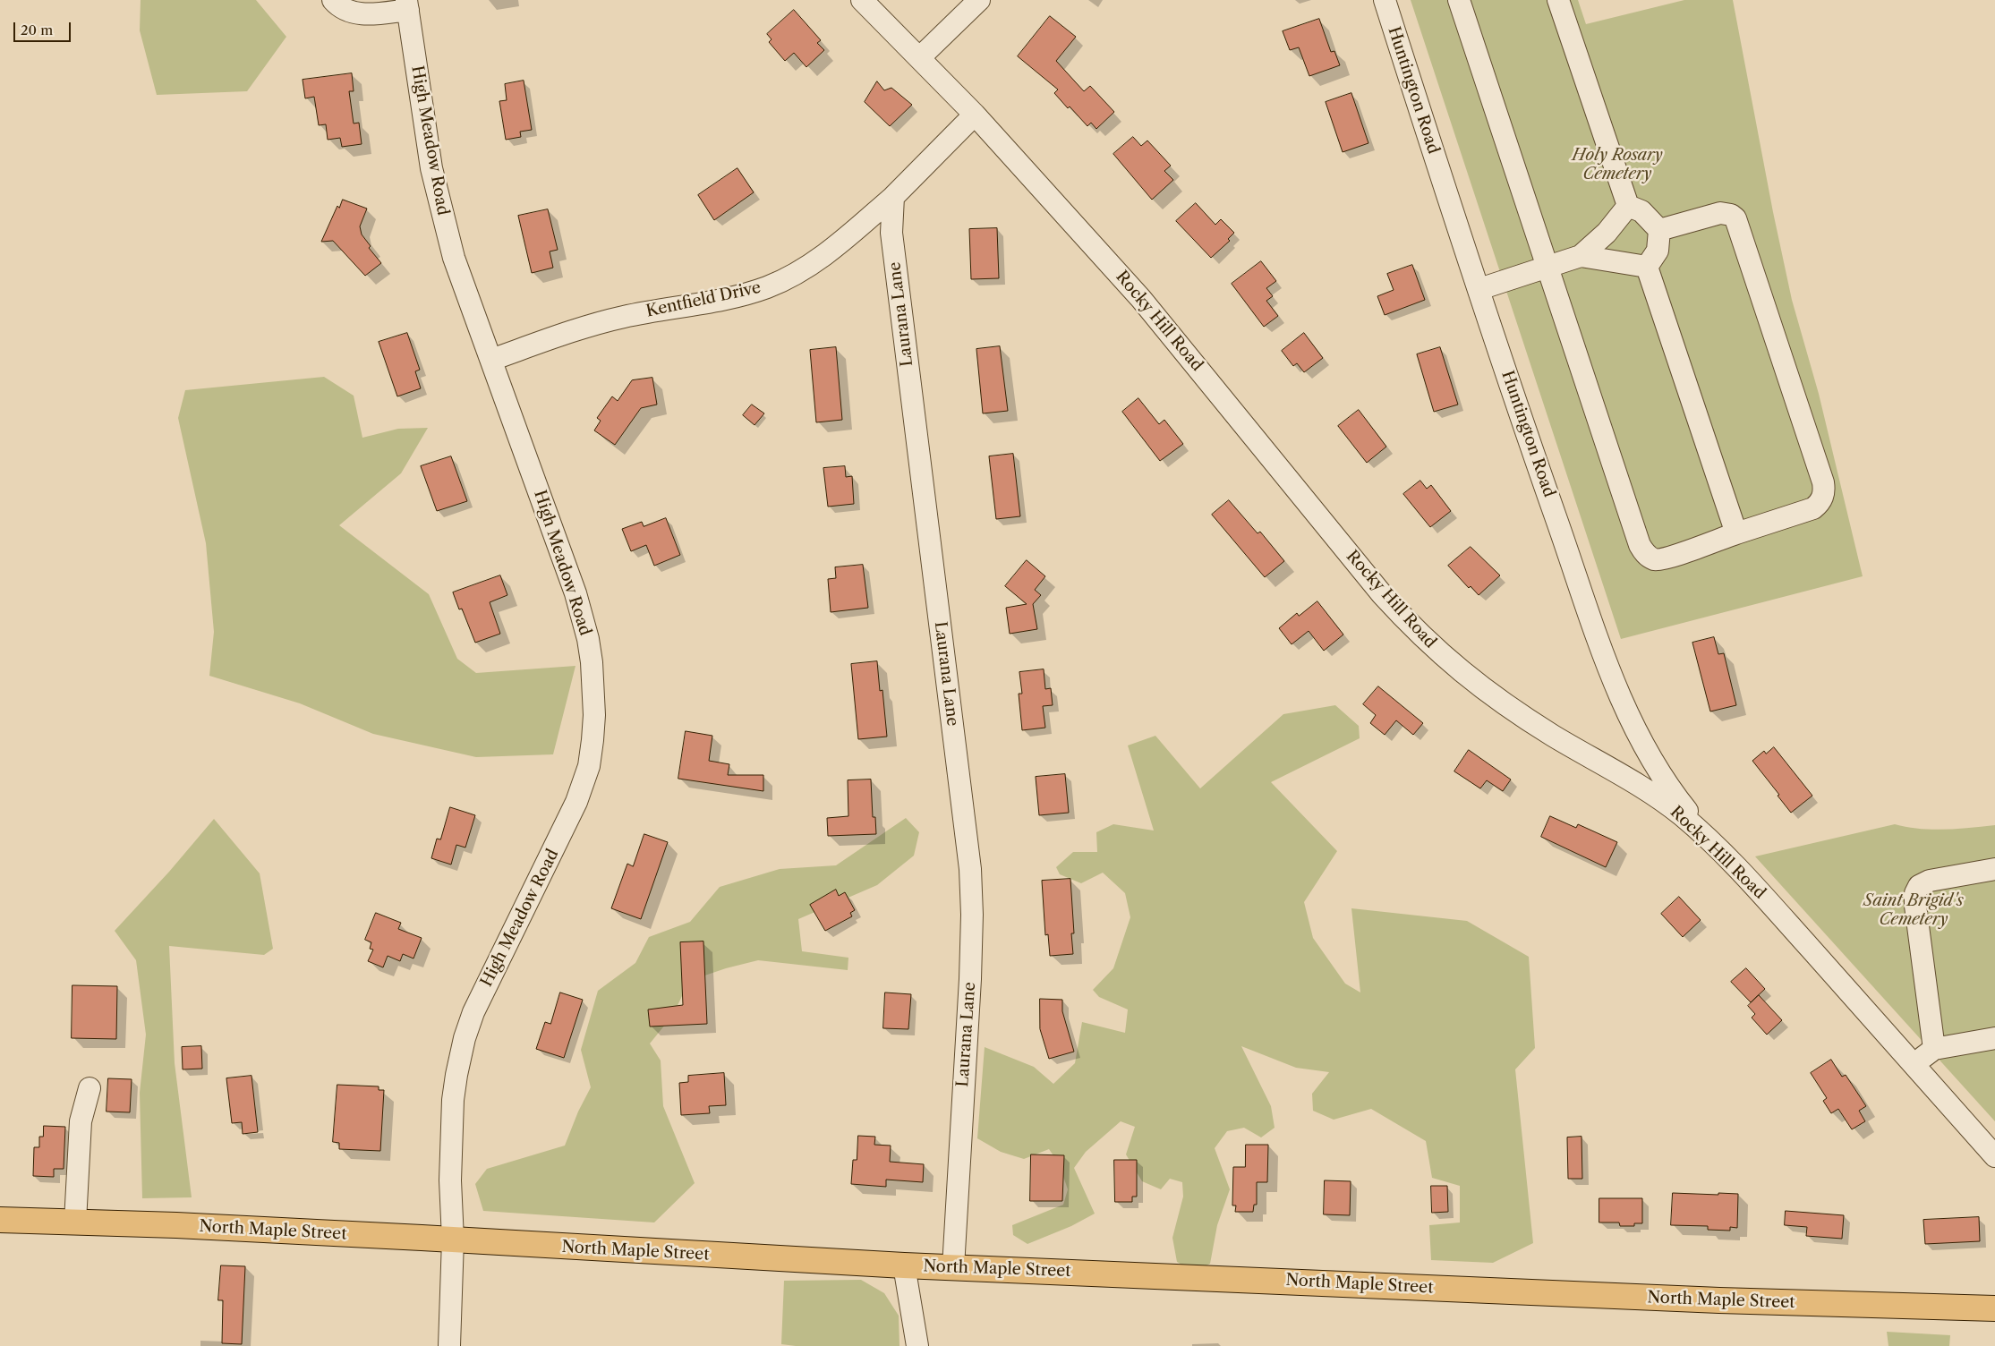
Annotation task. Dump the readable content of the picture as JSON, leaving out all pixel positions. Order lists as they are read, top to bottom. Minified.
{"streets":{"main road":["North Maple Street"],"street":["Huntington Road","High Meadow Road","Kentfield Drive","Laurana Lane","Rocky Hill Road"]},"crossings":[["Huntington Road","Rocky Hill Road"],["High Meadow Road","Kentfield Drive"],["High Meadow Road","North Maple Street"],["Kentfield Drive","Laurana Lane"],["Laurana Lane","North Maple Street"]],"parks":["Holy Rosary Cemetery","Saint Brigid's Cemetery"],"scale_bar":"20 m"}
